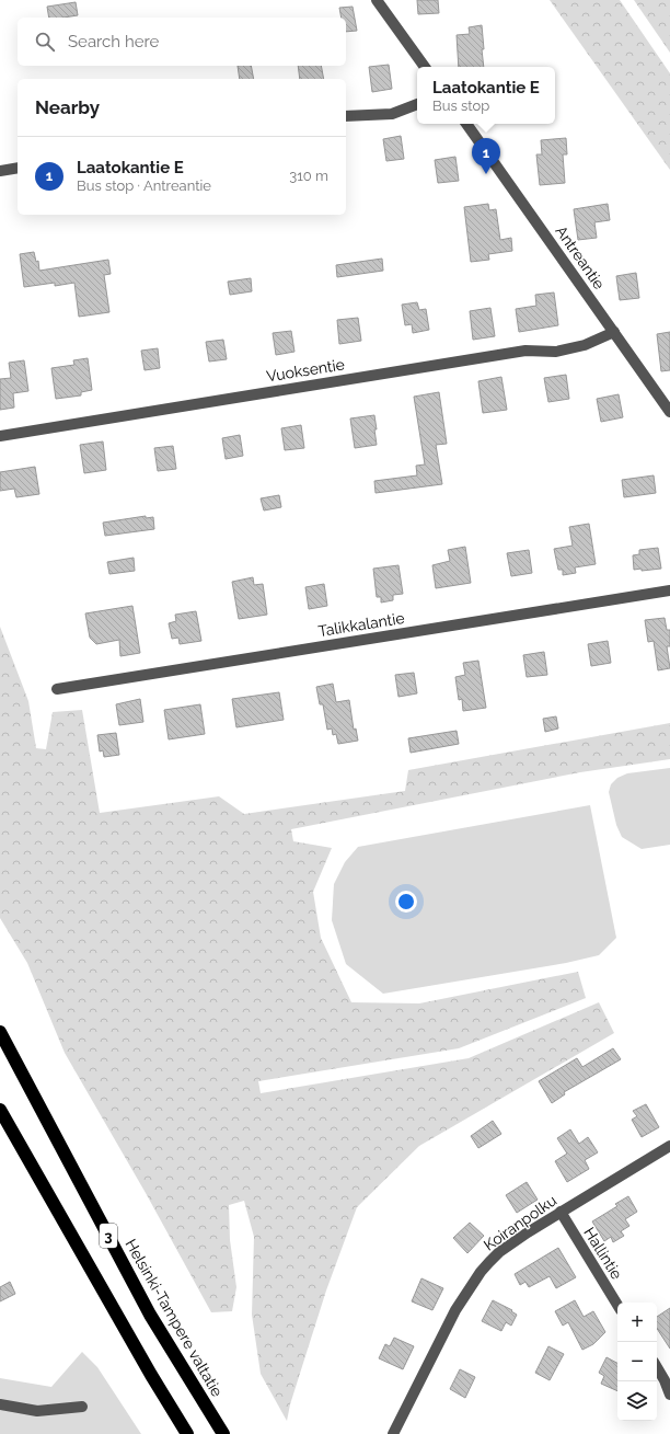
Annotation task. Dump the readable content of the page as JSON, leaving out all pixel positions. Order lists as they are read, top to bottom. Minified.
{"streets":{"highway":["3","Helsinki-Tampere valtatie"],"street":["Antreantie","Vuoksentie","Talikkalantie","Koiranpolku","Hallintie"]},"crossings":[["Antreantie","Vuoksentie"],["Koiranpolku","Hallintie"]],"page":{"search":"Search here","popup":["Laatokantie E","Bus stop"],"heading":"Nearby","list":[{"mark":"1","name":"Laatokantie E","note":"Bus stop · Antreantie","value":"310 m"}],"pins":"1","map_buttons":["+","−"]}}
